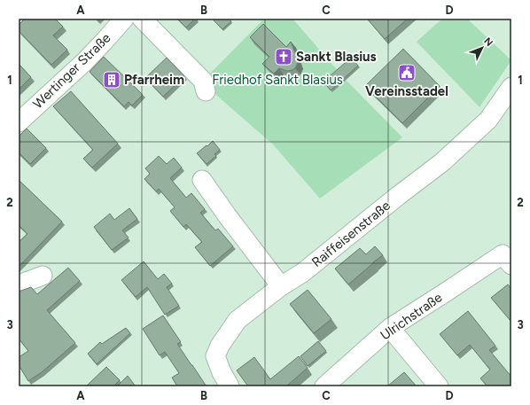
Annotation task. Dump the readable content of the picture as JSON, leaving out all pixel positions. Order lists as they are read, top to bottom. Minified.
{"streets":{"street":["Wertinger Straße","Raiffeisenstraße","Ulrichstraße"]},"parks":["Friedhof Sankt Blasius"],"places":{"church":["Sankt Blasius"],"public building":["Vereinsstadel"],"building":["Pfarrheim"]},"north":"top right","grid":{"columns":["A","B","C","D"],"rows":["1","2","3"]}}
